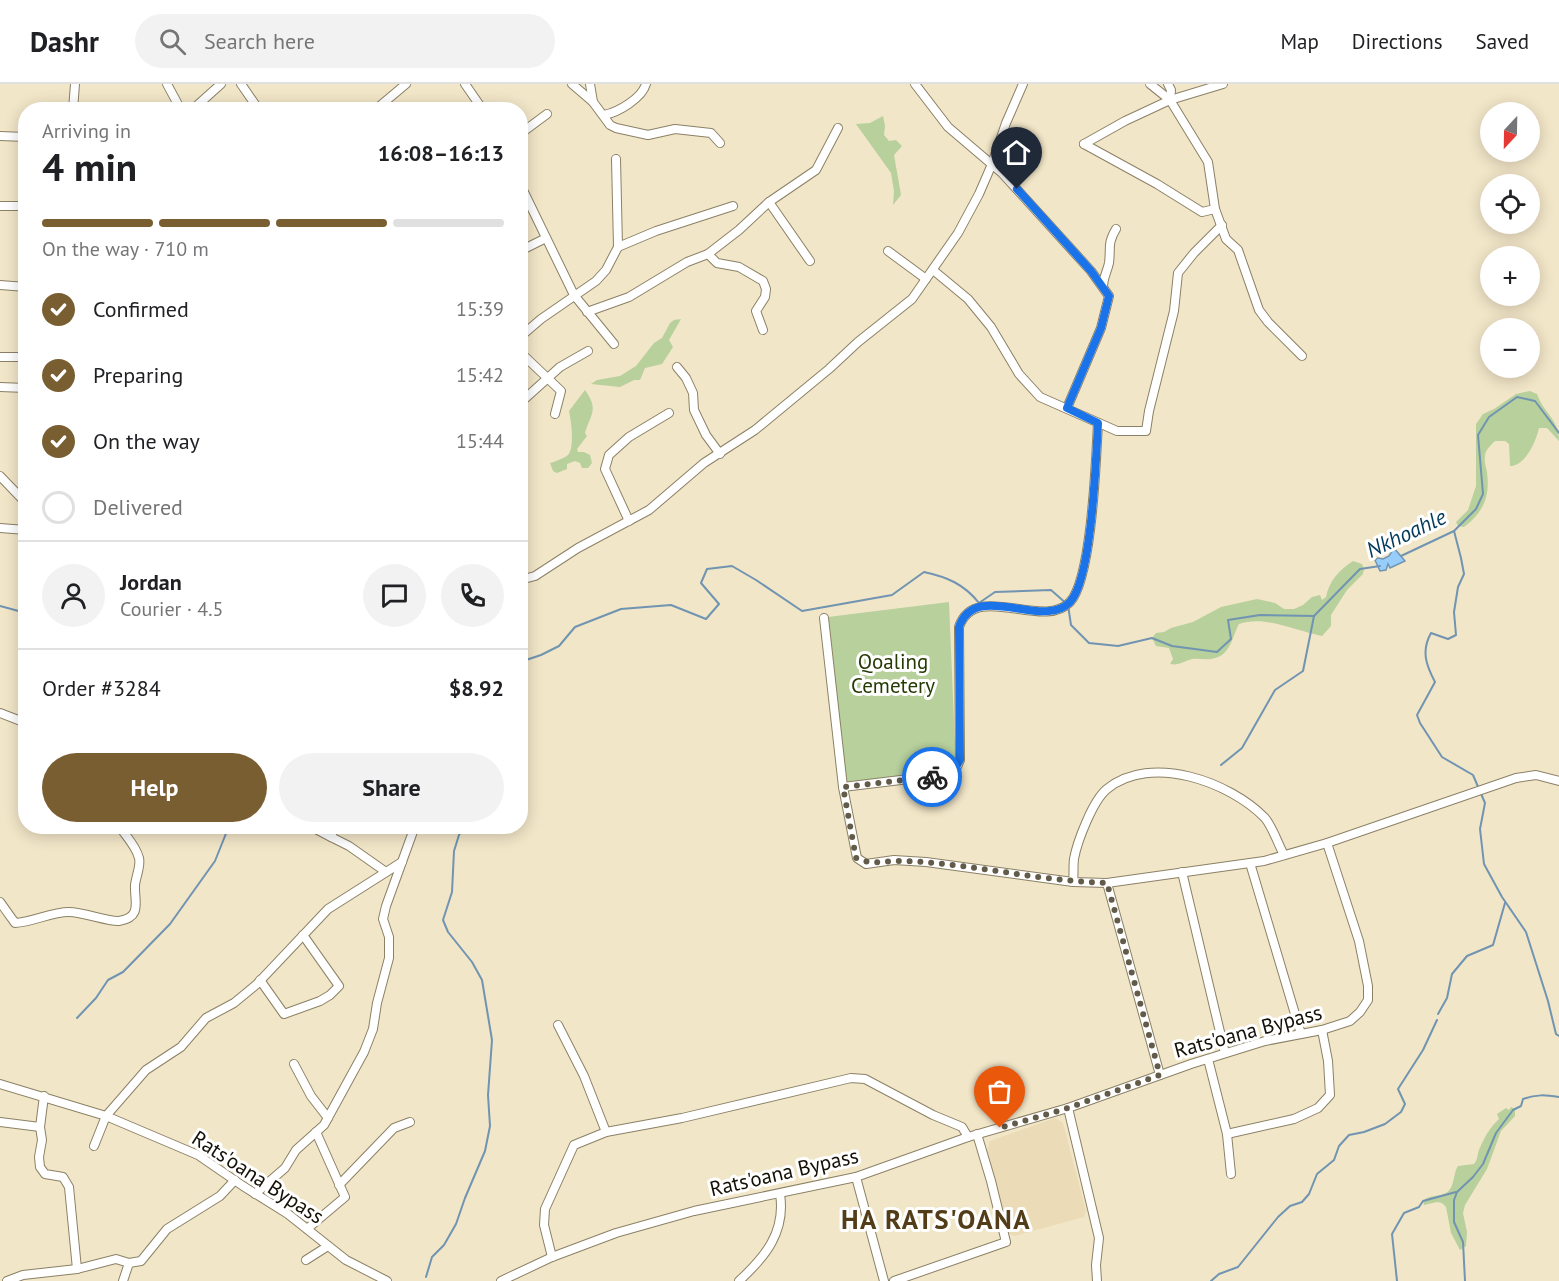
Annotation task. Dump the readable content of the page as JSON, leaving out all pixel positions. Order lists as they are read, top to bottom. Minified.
{"streets":{"street":["Rats'oana Bypass"]},"districts":["HA RATS'OANA"],"water":["Nkhoahle"],"parks":["Qoaling Cemetery"],"north":"bottom","page":{"header":"Dashr","search":"Search here","nav":["Map","Directions","Saved"],"map_buttons":["+","−"],"heading":["4 min","Arriving in","16:08–16:13"],"panel":["Jordan","Courier · 4.5","Order #3284","$8.92"],"bar":"On the way · 710 m","list":[["Confirmed","15:39"],["Preparing","15:42"],["On the way","15:44"],"Delivered"],"buttons":["Help","Share"]}}
